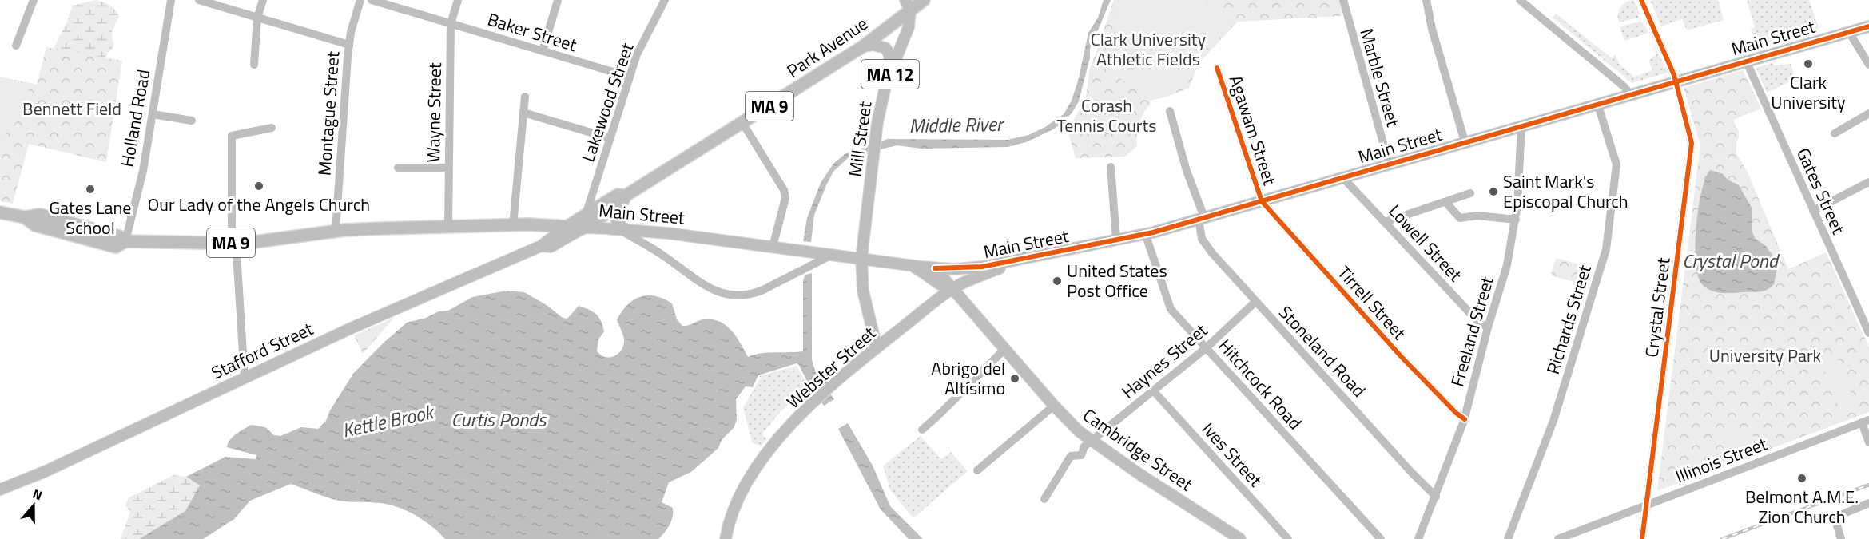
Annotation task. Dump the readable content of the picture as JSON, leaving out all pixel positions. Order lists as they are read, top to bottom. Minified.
{"streets":{"highway":["Park Avenue","MA 9"],"main road":["Main Street","MA 12","Mill Street","Stafford Street","Webster Street","Cambridge Street"],"street":["Baker Street","Marble Street","Lakewood Street","Wayne Street","Montague Street","Holland Road","Agawam Street","Gates Street","Lowell Street","Tirrell Street","Crystal Street","Richards Street","Freeland Street","Stoneland Road","Haynes Street","Hitchcock Road","Ives Street","Illinois Street"]},"crossings":[["Baker Street","Lakewood Street"],["Baker Street","Wayne Street"],["Main Street","Park Avenue"],["Main Street","MA 12"],["Main Street","Marble Street"],["Main Street","Lakewood Street"],["Main Street","Agawam Street"],["Main Street","Mill Street"],["Main Street","Gates Street"],["Main Street","Lowell Street"],["Main Street","Tirrell Street"],["Main Street","Crystal Street"],["Main Street","Richards Street"],["Main Street","Freeland Street"],["Main Street","Stafford Street"],["Main Street","Stoneland Road"],["Main Street","Webster Street"],["Main Street","Hitchcock Road"],["Main Street","Cambridge Street"],["Park Avenue","Lakewood Street"],["Park Avenue","MA 9"],["Park Avenue","Mill Street"],["Park Avenue","Stafford Street"],["MA 12","Mill Street"],["MA 12","Webster Street"],["Lakewood Street","Stafford Street"],["MA 9","Wayne Street"],["MA 9","Montague Street"],["MA 9","Holland Road"],["MA 9","Stafford Street"],["Agawam Street","Tirrell Street"],["Lowell Street","Freeland Street"],["Tirrell Street","Freeland Street"],["Crystal Street","Illinois Street"],["Freeland Street","Stoneland Road"],["Stoneland Road","Haynes Street"],["Haynes Street","Hitchcock Road"],["Haynes Street","Cambridge Street"],["Haynes Street","Ives Street"],["Webster Street","Cambridge Street"]],"water":["Middle River","Crystal Pond","Curtis Ponds","Kettle Brook"],"parks":["Clark University Athletic Fields","Corash Tennis Courts","Bennett Field","University Park"],"places":["Clark University","Our Lady of the Angels Church","Gates Lane School","Saint Mark's Episcopal Church","United States Post Office","Abrigo del Altísimo","Belmont A.M.E. Zion Church"],"north":"top"}
